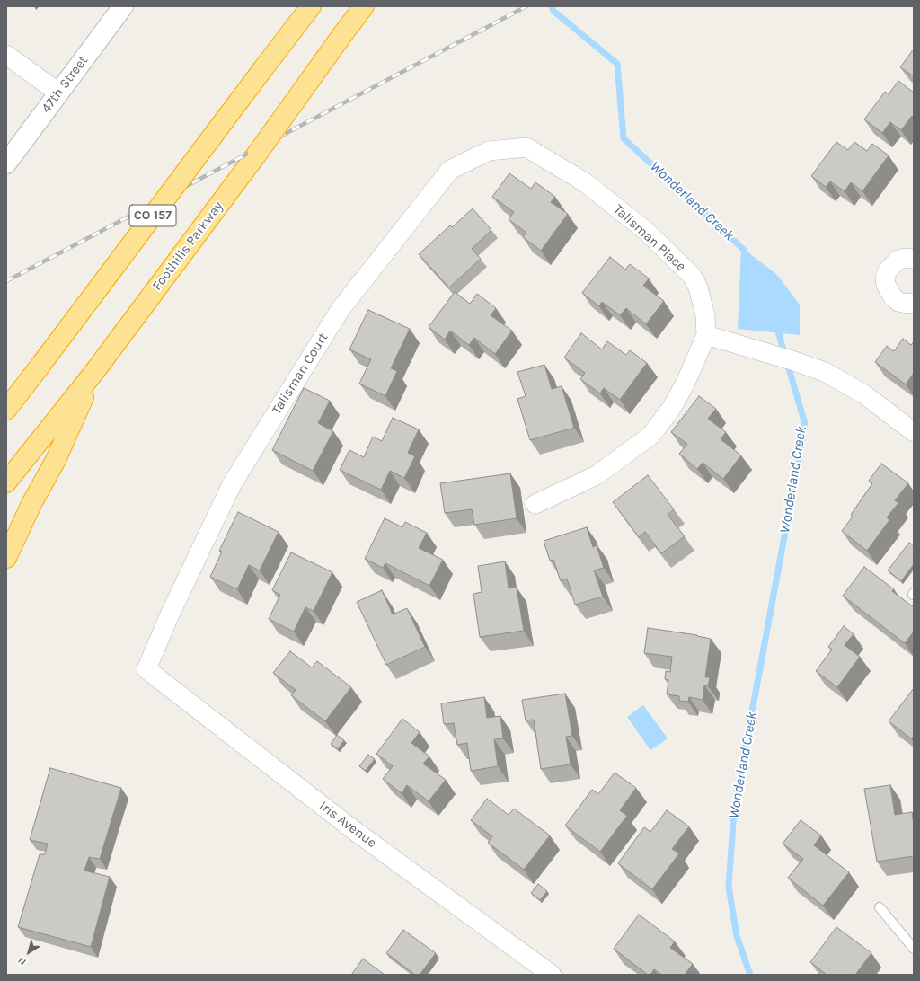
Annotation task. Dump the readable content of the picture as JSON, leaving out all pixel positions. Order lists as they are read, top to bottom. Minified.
{"streets":{"highway":["CO 157","Foothills Parkway"],"street":["47th Street","Talisman Place","Talisman Court","Iris Avenue"]},"crossings":[["Talisman Place","Talisman Court"],["Talisman Court","Iris Avenue"]],"water":["Wonderland Creek"],"north":"bottom left"}
